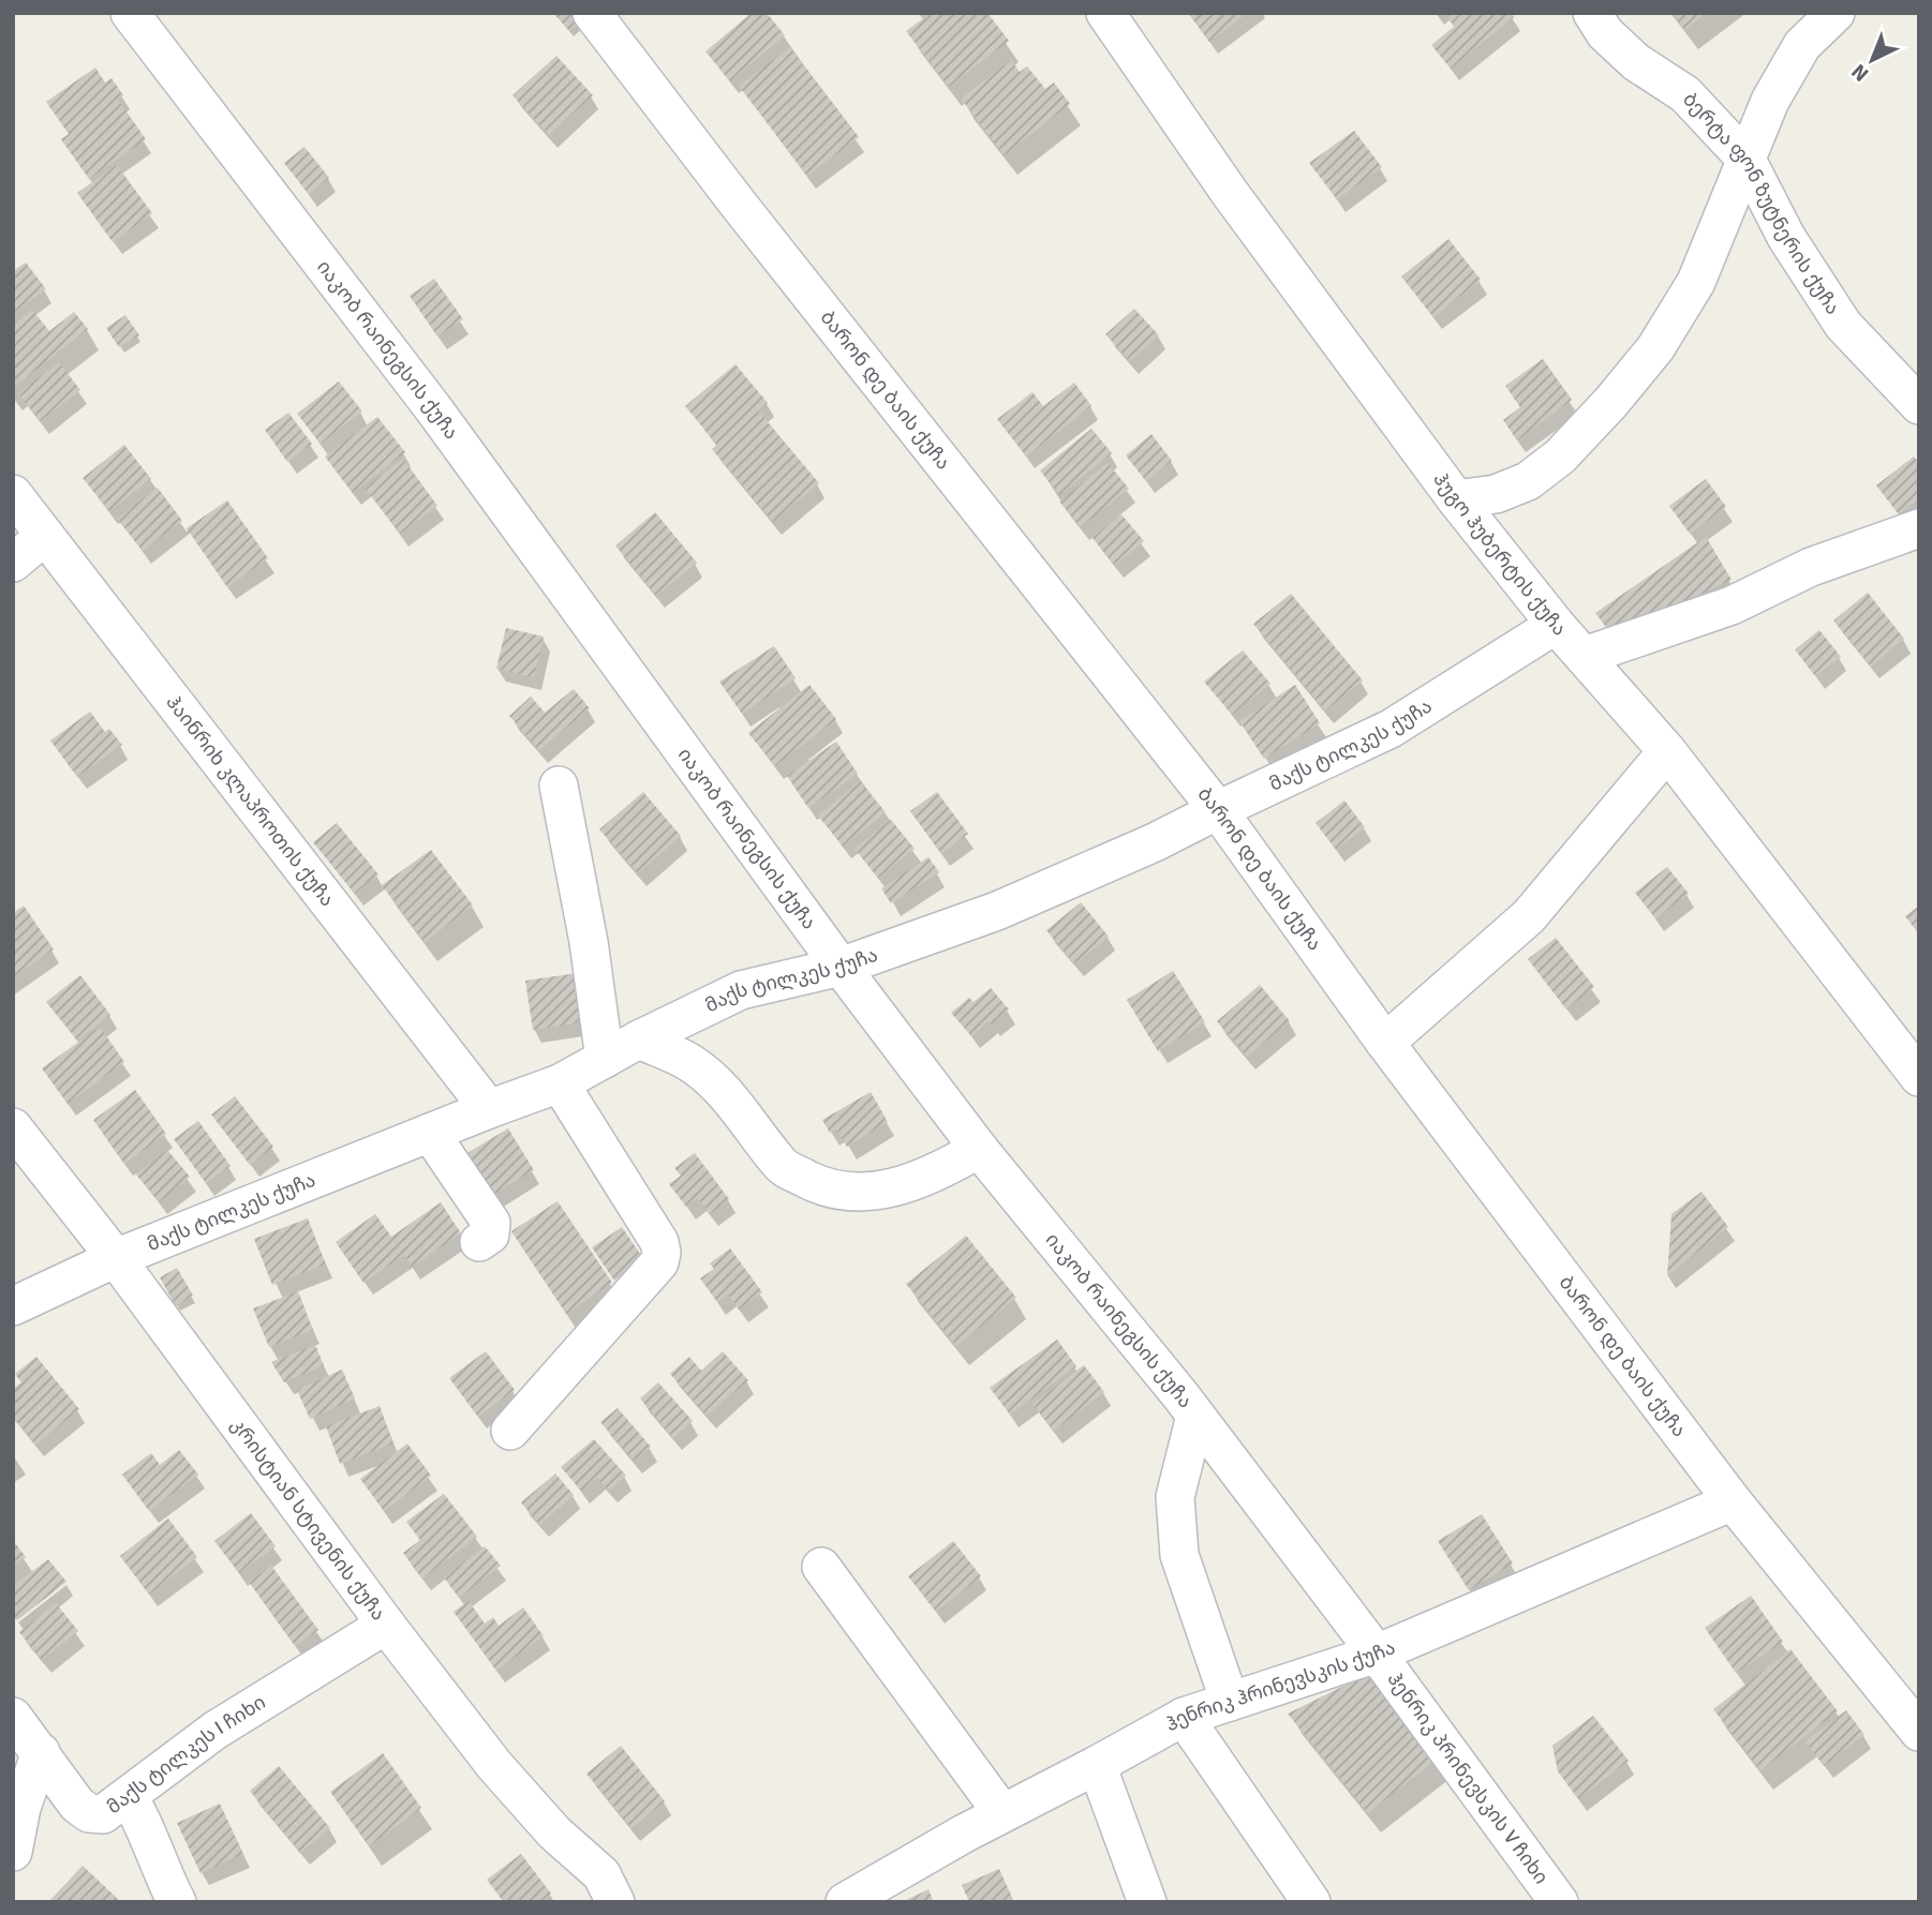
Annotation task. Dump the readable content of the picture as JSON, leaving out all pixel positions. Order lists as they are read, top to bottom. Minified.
{"streets":{"street":["ბერტა ფონ ზუტნერის ქუჩა","იაკობ რაინეგსის ქუჩა","ბარონ დე ბაის ქუჩა","ჰუგო ჰუბერტის ქუჩა","მაქს ტილკეს ქუჩა","ჰაინრიხ კლაპროთის ქუჩა","კრისტიან სტივენის ქუჩა","ჰენრიკ ჰრინევსკის ქუჩა","მაქს ტილკეს I ჩიხი","ჰენრიკ პრინევსკის V ჩიხი"]},"crossings":[["იაკობ რაინეგსის ქუჩა","მაქს ტილკეს ქუჩა"],["იაკობ რაინეგსის ქუჩა","ჰენრიკ ჰრინევსკის ქუჩა"],["იაკობ რაინეგსის ქუჩა","ჰენრიკ პრინევსკის V ჩიხი"],["ბარონ დე ბაის ქუჩა","მაქს ტილკეს ქუჩა"],["ბარონ დე ბაის ქუჩა","ჰენრიკ ჰრინევსკის ქუჩა"],["ჰუგო ჰუბერტის ქუჩა","მაქს ტილკეს ქუჩა"],["მაქს ტილკეს ქუჩა","ჰაინრიხ კლაპროთის ქუჩა"],["მაქს ტილკეს ქუჩა","კრისტიან სტივენის ქუჩა"],["კრისტიან სტივენის ქუჩა","მაქს ტილკეს I ჩიხი"],["ჰენრიკ ჰრინევსკის ქუჩა","ჰენრიკ პრინევსკის V ჩიხი"]],"north":"bottom left"}
